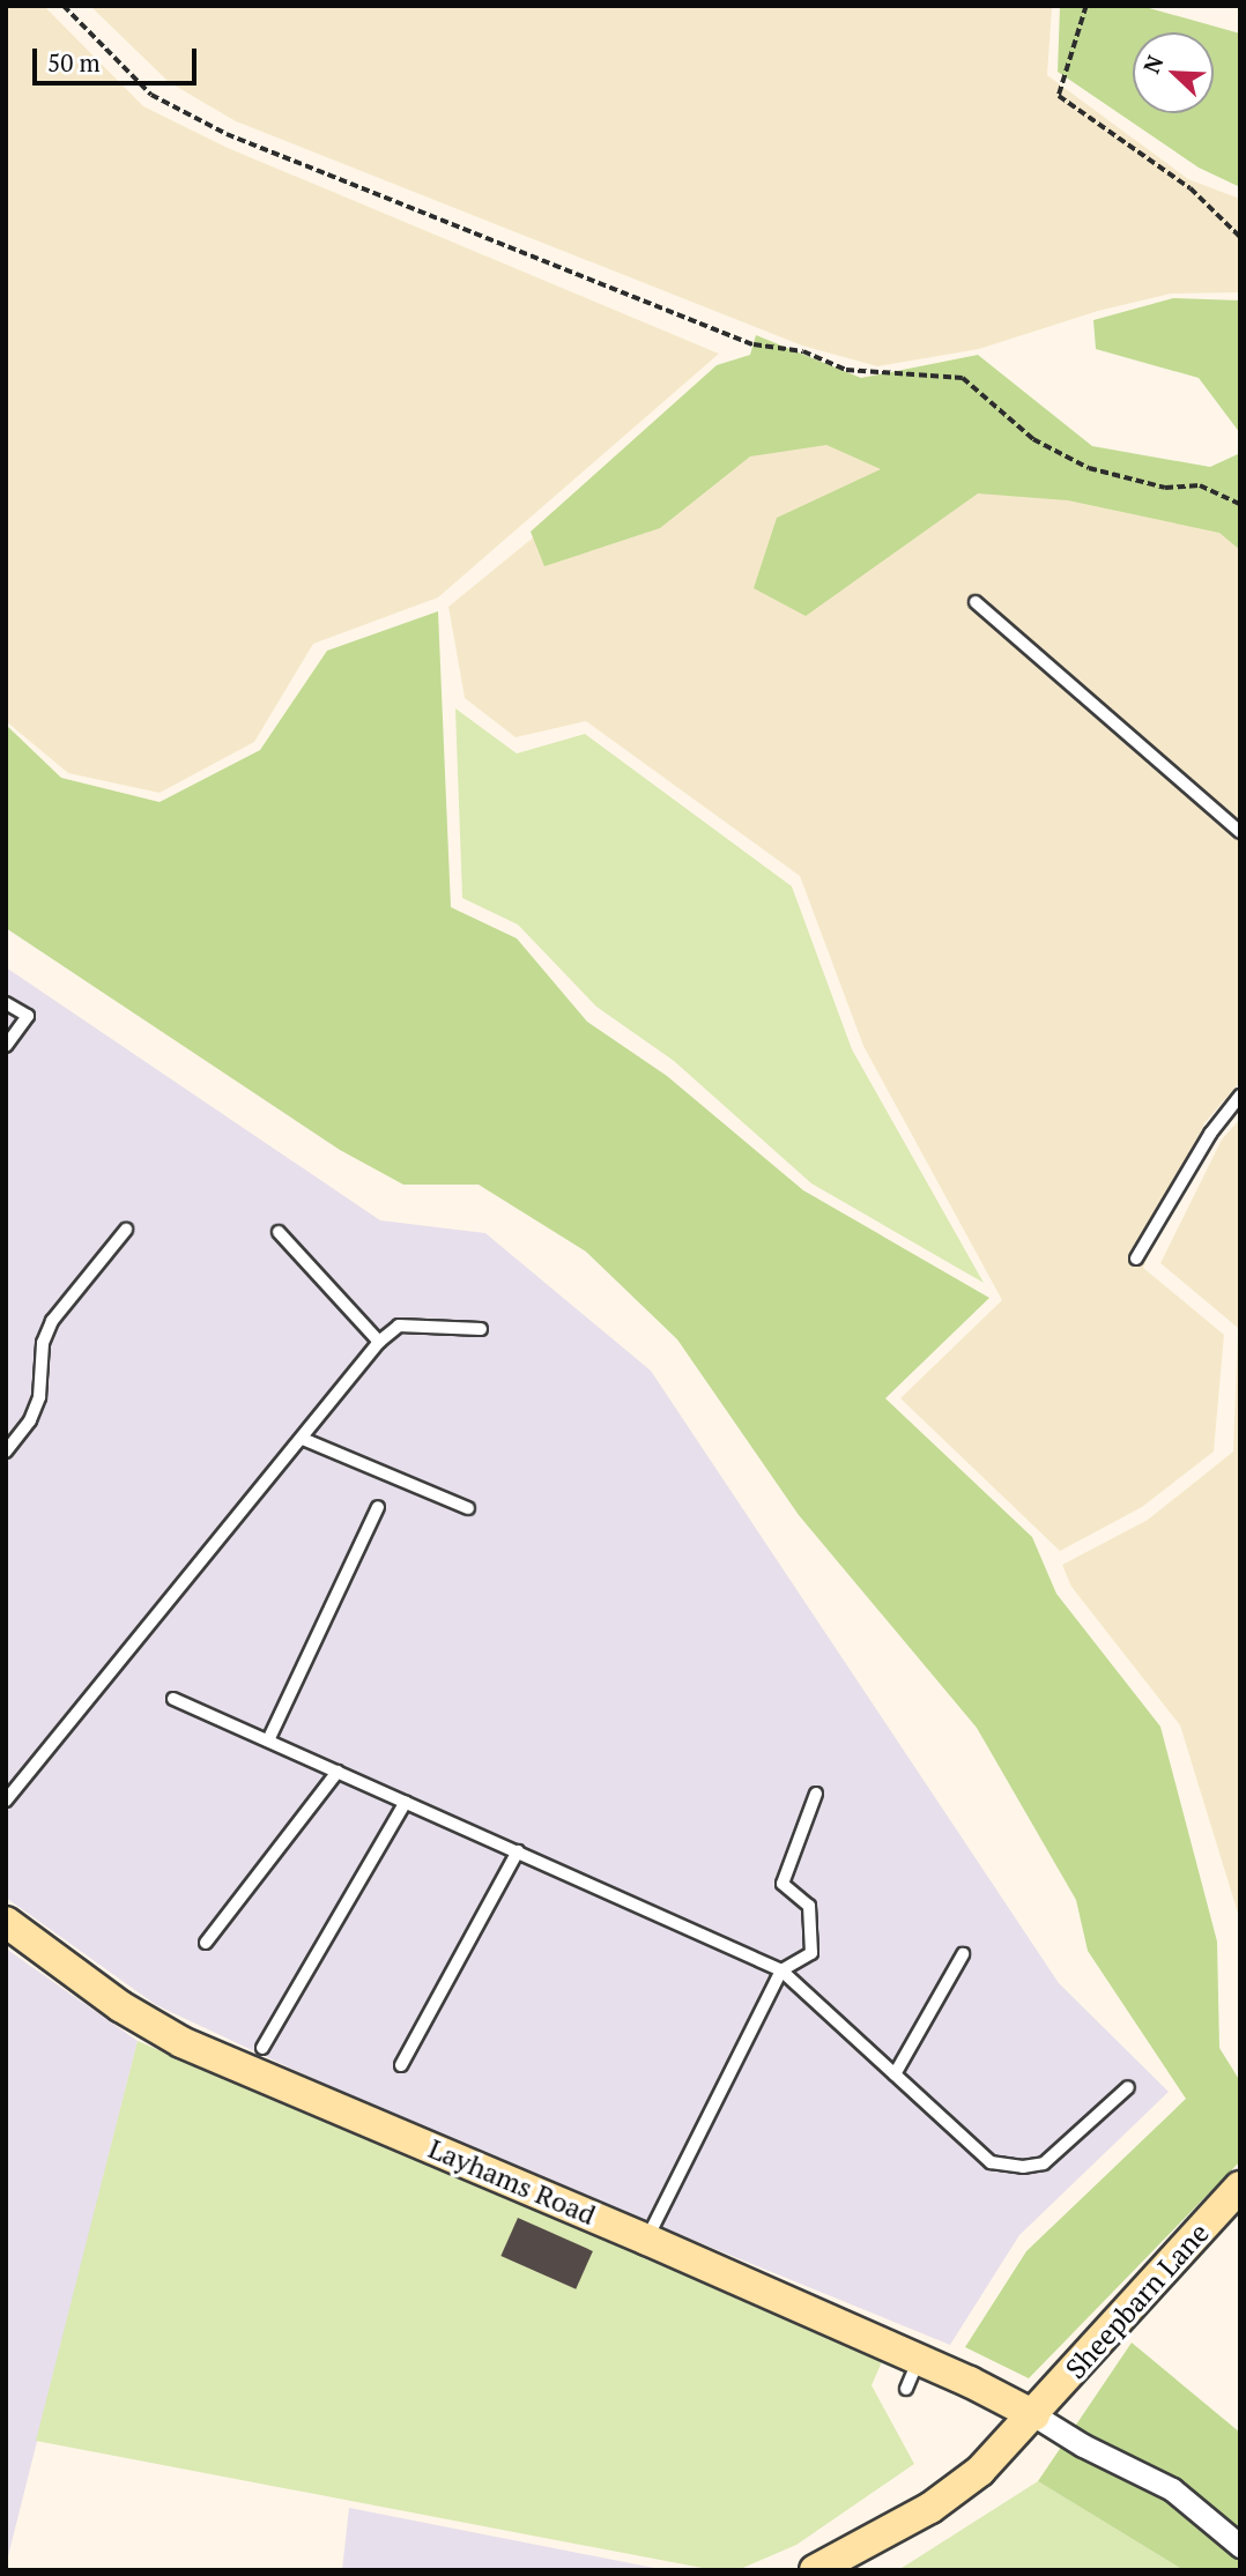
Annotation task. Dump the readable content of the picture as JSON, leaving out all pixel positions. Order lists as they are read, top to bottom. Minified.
{"streets":{"street":["Layhams Road","Sheepbarn Lane"]},"crossings":[["Layhams Road","Sheepbarn Lane"]],"scale_bar":"50 m","north":"top left"}
